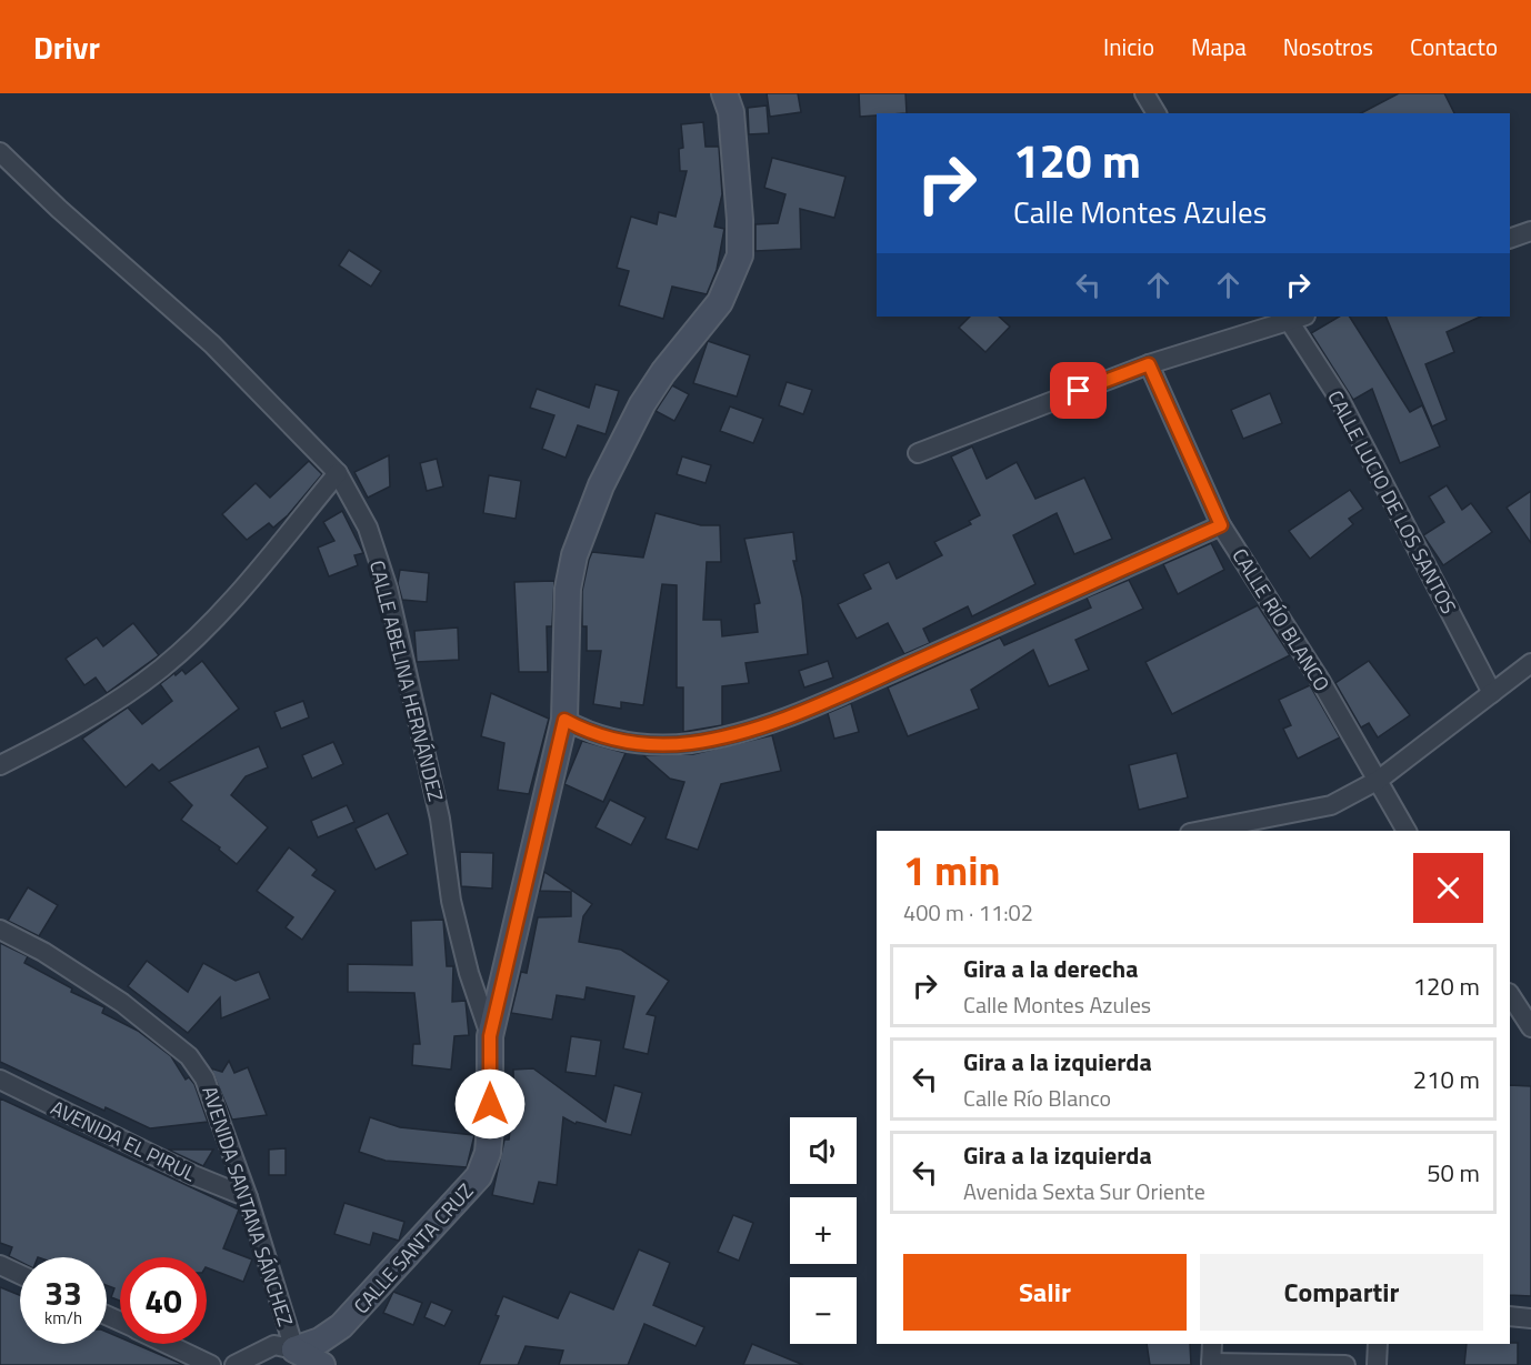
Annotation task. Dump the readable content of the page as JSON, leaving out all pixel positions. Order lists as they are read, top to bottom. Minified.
{"streets":{"street":["CALLE LUCIO DE LOS SANTOS","CALLE RÍO BLANCO","CALLE ABELINA HERNÁNDEZ","AVENIDA EL PIRUL","AVENIDA SANTANA SÁNCHEZ","CALLE SANTA CRUZ"]},"crossings":[["CALLE ABELINA HERNÁNDEZ","CALLE SANTA CRUZ"],["AVENIDA EL PIRUL","AVENIDA SANTANA SÁNCHEZ"],["AVENIDA SANTANA SÁNCHEZ","CALLE SANTA CRUZ"]],"page":{"header":"Drivr","nav":["Inicio","Mapa","Nosotros","Contacto"],"turn":["120 m","Calle Montes Azules"],"heading":["1 min","400 m · 11:02"],"list":[{"name":"Gira a la derecha","note":"Calle Montes Azules","value":"120 m"},{"name":"Gira a la izquierda","note":"Calle Río Blanco","value":"210 m"},{"name":"Gira a la izquierda","note":"Avenida Sexta Sur Oriente","value":"50 m"}],"map_buttons":["+","−"],"buttons":["Salir","Compartir"],"speed":"33 km/h","limit":"40"}}
